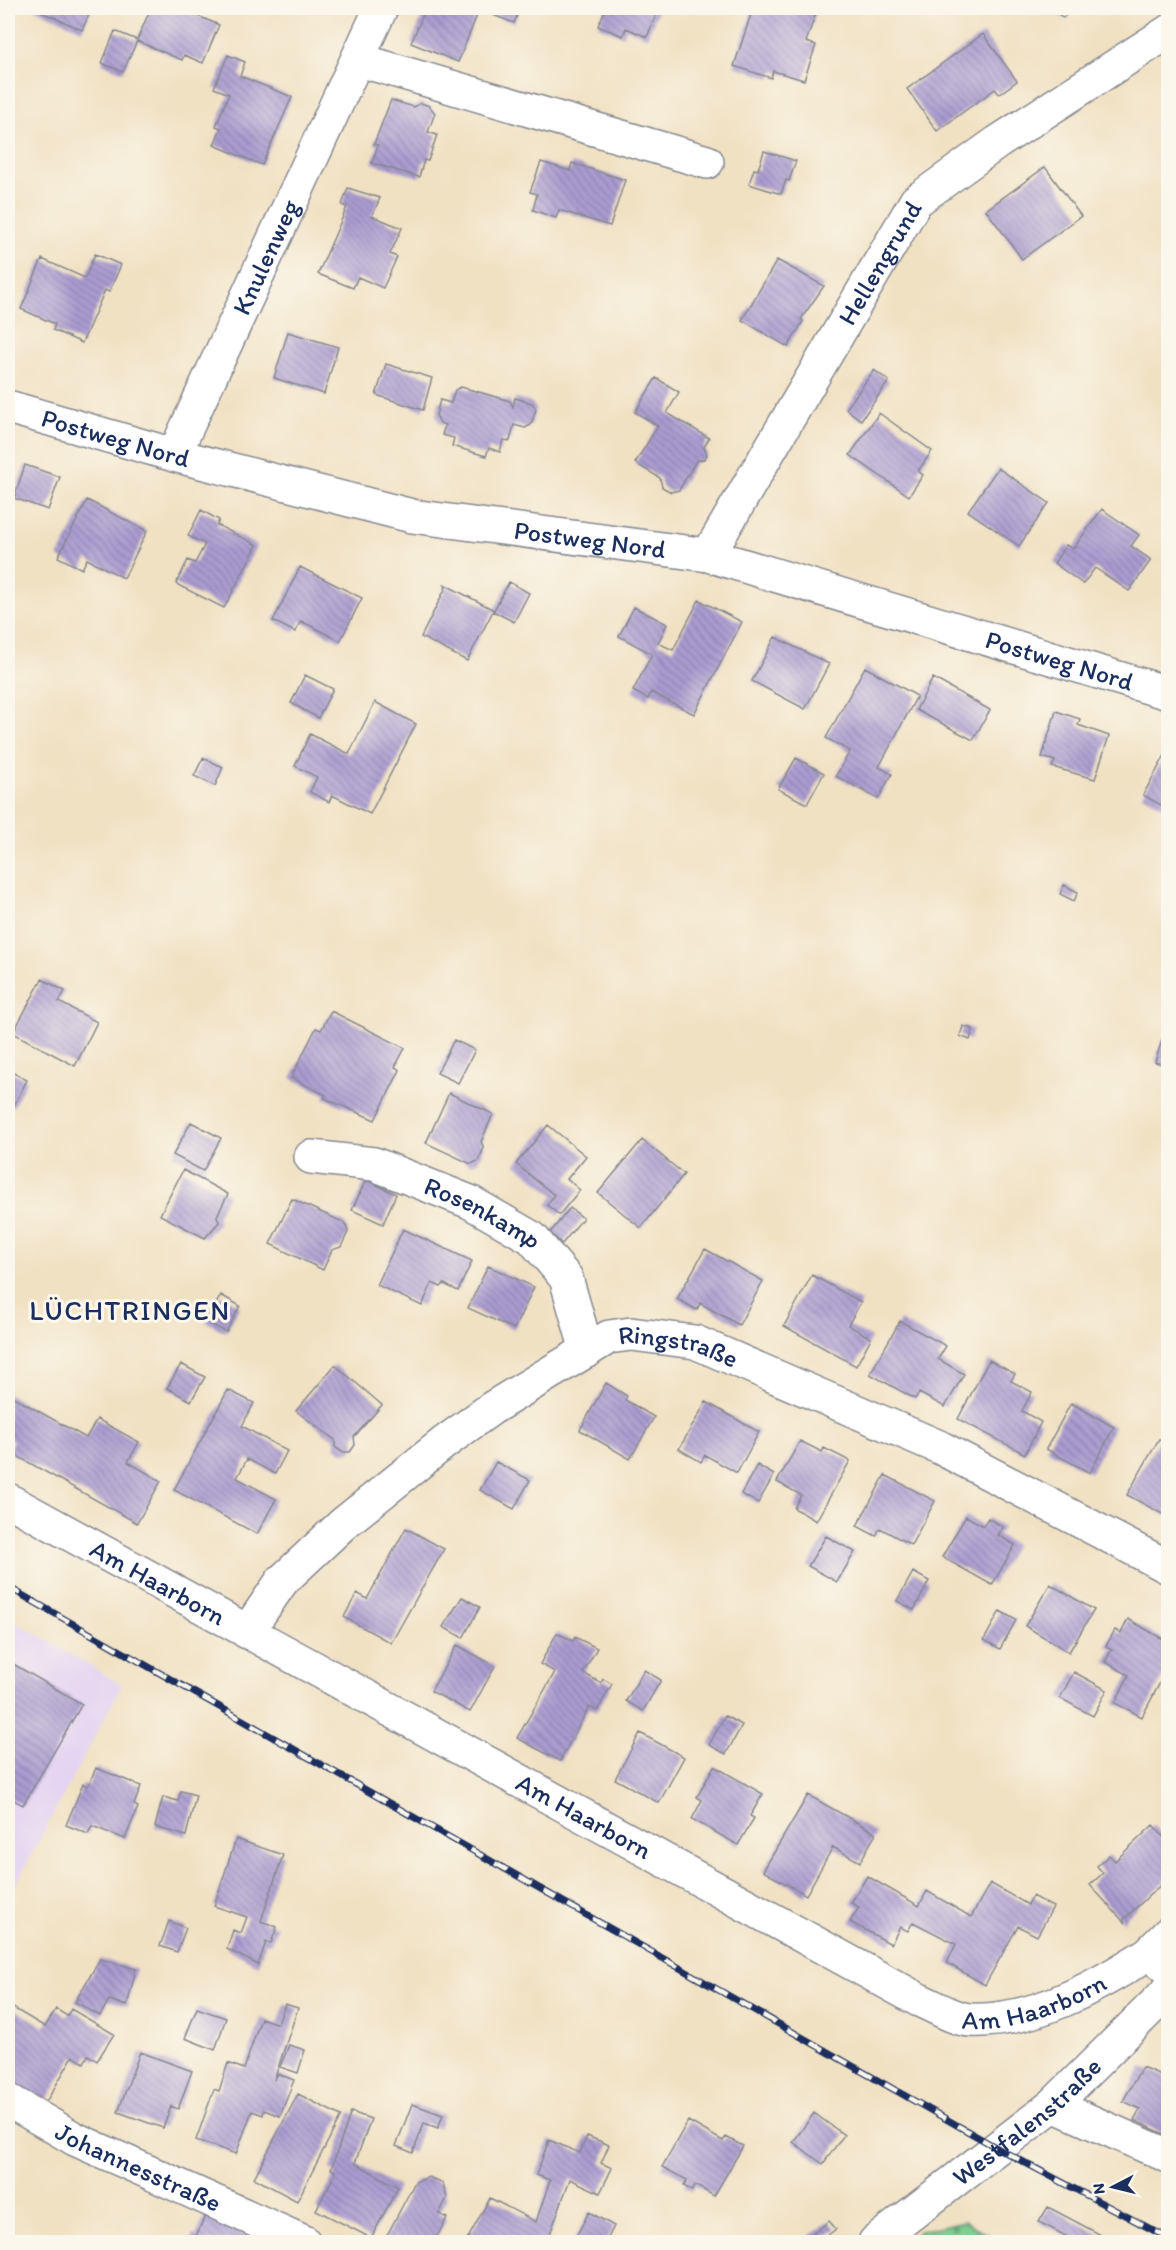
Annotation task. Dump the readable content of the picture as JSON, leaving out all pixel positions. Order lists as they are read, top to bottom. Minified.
{"streets":{"street":["Knulenweg","Hellengrund","Postweg Nord","Rosenkamp","Ringstraße","Am Haarborn","Westfalenstraße","Johannesstraße"]},"crossings":[["Knulenweg","Postweg Nord"],["Hellengrund","Postweg Nord"],["Rosenkamp","Ringstraße"],["Ringstraße","Am Haarborn"]],"districts":["LÜCHTRINGEN"],"north":"left"}
